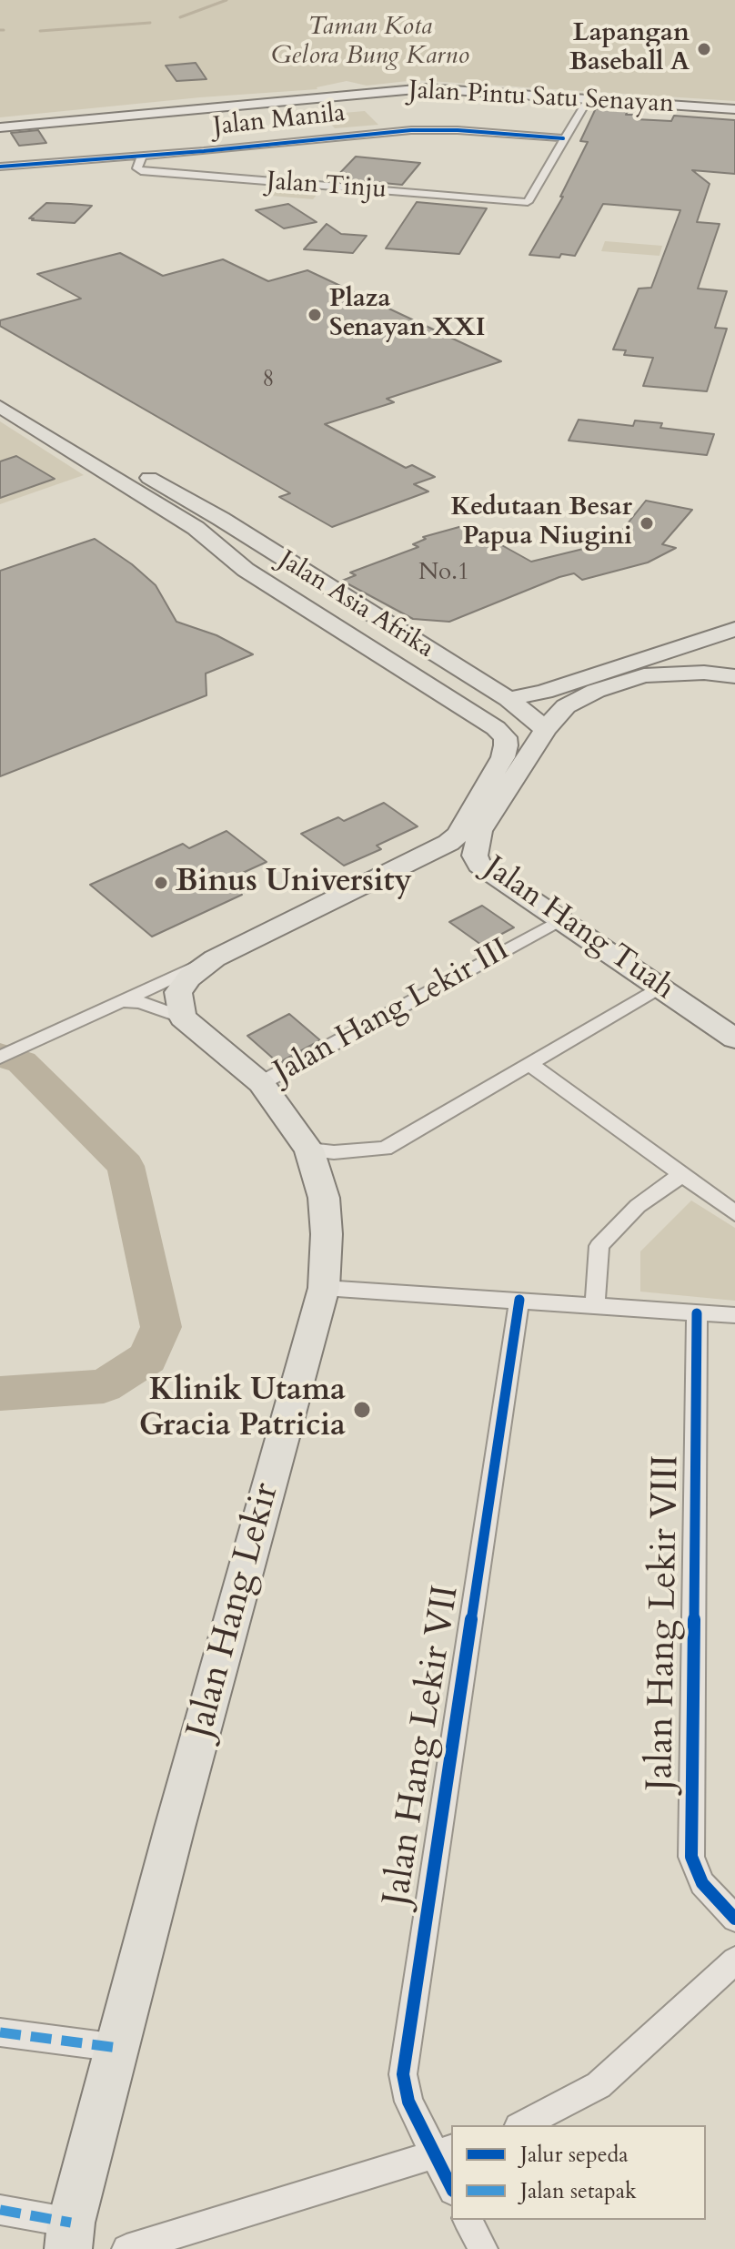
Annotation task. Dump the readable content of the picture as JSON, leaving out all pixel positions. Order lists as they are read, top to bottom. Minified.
{"streets":{"main road":["Jalan Pintu Satu Senayan","Jalan Asia Afrika","Jalan Hang Tuah","Jalan Hang Lekir"],"street":["Jalan Manila","Jalan Tinju","Jalan Hang Lekir III","Jalan Hang Lekir VIII","Jalan Hang Lekir VII"]},"crossings":[["Jalan Manila","Jalan Tinju"],["Jalan Hang Tuah","Jalan Hang Lekir III"],["Jalan Hang Lekir III","Jalan Hang Lekir"]],"parks":["Taman Kota Gelora Bung Karno"],"places":["Lapangan Baseball A","Plaza Senayan XXI","Kedutaan Besar Papua Niugini","Binus University","Klinik Utama Gracia Patricia"],"house_numbers":["8","No.1"],"legend":["Jalur sepeda","Jalan setapak"]}
